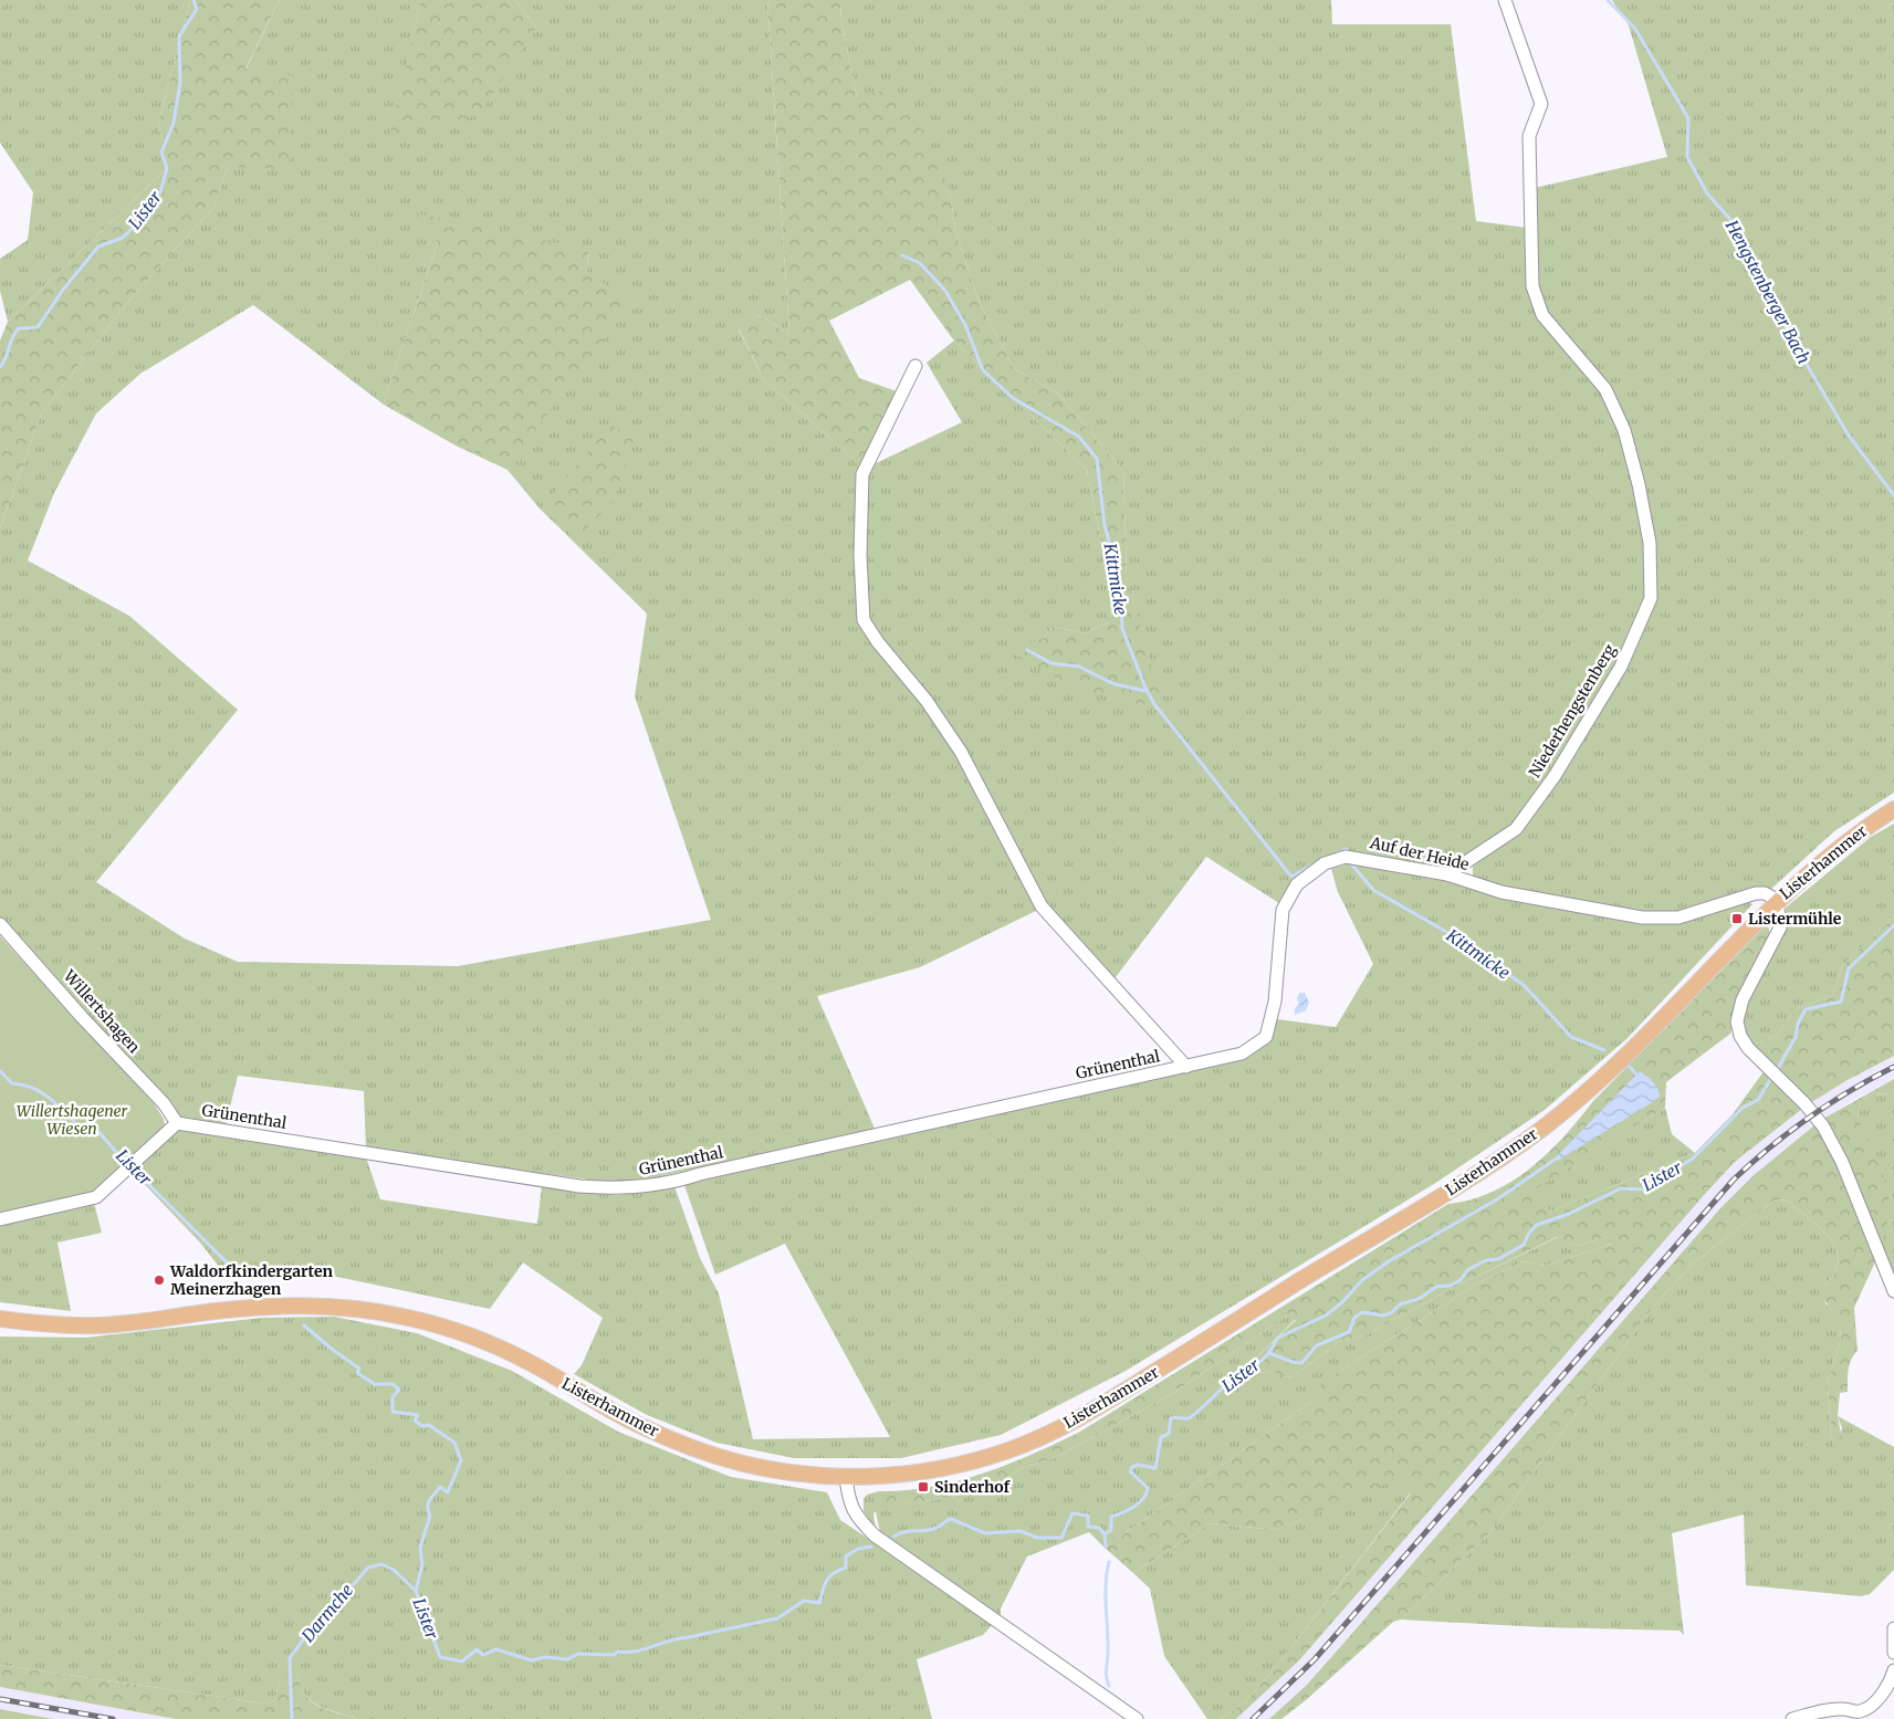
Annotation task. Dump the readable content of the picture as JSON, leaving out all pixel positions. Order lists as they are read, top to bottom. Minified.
{"streets":{"main road":["Listerhammer"],"street":["Niederhengstenberg","Auf der Heide","Willertshagen","Grünenthal"]},"crossings":[["Niederhengstenberg","Auf der Heide"],["Auf der Heide","Listerhammer"],["Auf der Heide","Grünenthal"],["Willertshagen","Grünenthal"]],"water":["Lister","Hengstenberger Bach","Kittmicke","Darmche"],"parks":["Willertshagener Wiesen"],"places":{"transit":["Listermühle","Sinderhof"],"other":["Waldorfkindergarten Meinerzhagen"]}}
